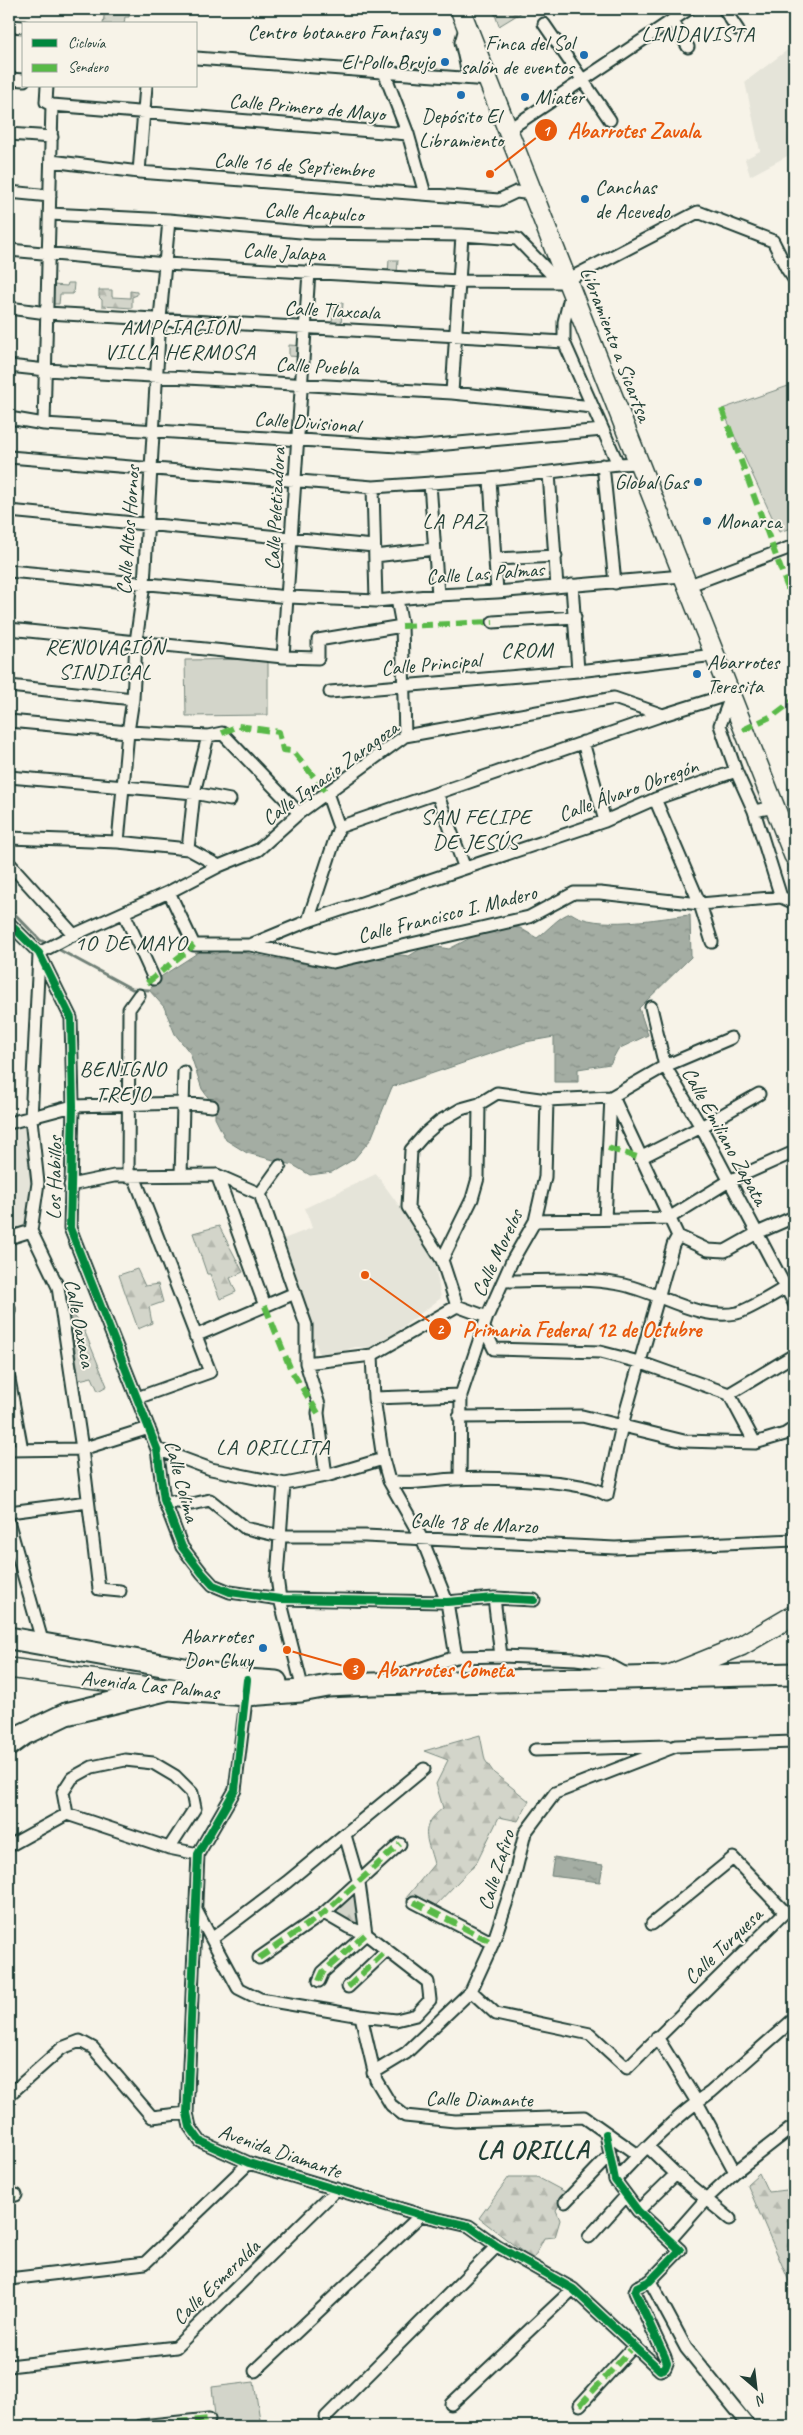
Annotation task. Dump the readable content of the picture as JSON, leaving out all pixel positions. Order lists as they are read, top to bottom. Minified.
{"streets":{"highway":["Avenida Las Palmas"],"main road":["Libramiento a Sicartsa"],"street":["Calle Primero de Mayo","Calle 16 de Septiembre","Calle Acapulco","Calle Jalapa","Calle Tlaxcala","Calle Puebla","Calle Divisional","Calle Peletizadora","Calle Altos Hornos","Calle Las Palmas","Calle Principal","Calle Ignacio Zaragoza","Calle Álvaro Obregón","Calle Francisco I. Madero","Calle Emiliano Zapata","Los Habillos","Calle Morelos","Calle Oaxaca","Calle Colima","Calle 18 de Marzo","Calle Zafiro","Calle Turquesa","Calle Diamante","Avenida Diamante","Calle Esmeralda"]},"crossings":[["Calle 16 de Septiembre","Libramiento a Sicartsa"],["Calle Acapulco","Calle Jalapa"],["Calle Acapulco","Libramiento a Sicartsa"],["Calle Acapulco","Calle Altos Hornos"],["Calle Jalapa","Libramiento a Sicartsa"],["Calle Jalapa","Calle Peletizadora"],["Calle Jalapa","Calle Altos Hornos"],["Calle Tlaxcala","Calle Peletizadora"],["Calle Tlaxcala","Calle Altos Hornos"],["Libramiento a Sicartsa","Calle Las Palmas"],["Libramiento a Sicartsa","Calle Principal"],["Calle Puebla","Calle Peletizadora"],["Calle Puebla","Calle Altos Hornos"],["Calle Divisional","Calle Peletizadora"],["Calle Divisional","Calle Altos Hornos"],["Calle Peletizadora","Calle Las Palmas"],["Calle Altos Hornos","Calle Las Palmas"],["Calle Ignacio Zaragoza","Calle Francisco I. Madero"],["Calle Ignacio Zaragoza","Los Habillos"],["Calle Álvaro Obregón","Calle Francisco I. Madero"],["Los Habillos","Calle Colima"],["Calle Colima","Calle 18 de Marzo"],["Avenida Las Palmas","Avenida Diamante"],["Calle Zafiro","Calle Diamante"],["Avenida Diamante","Calle Esmeralda"]],"districts":["LINDAVISTA","AMPLIACIÓN VILLA HERMOSA","LA PAZ","RENOVACIÓN SINDICAL","CROM","SAN FELIPE DE JESÚS","1O DE MAYO","BENIGNO TREJO","LA ORILLITA","LA ORILLA"],"places":["Centro botanero Fantasy","Finca del Sol salón de eventos","El Pollo Brujo","Depósito El Libramiento","Miater","Abarrotes Zavala","Canchas de Acevedo","Global Gas","Monarca","Abarrotes Teresita","Primaria Federal 12 de Octubre","Abarrotes Don Chuy","Abarrotes Cometa"],"legend":["Ciclovía","Sendero"],"north":"bottom right"}
